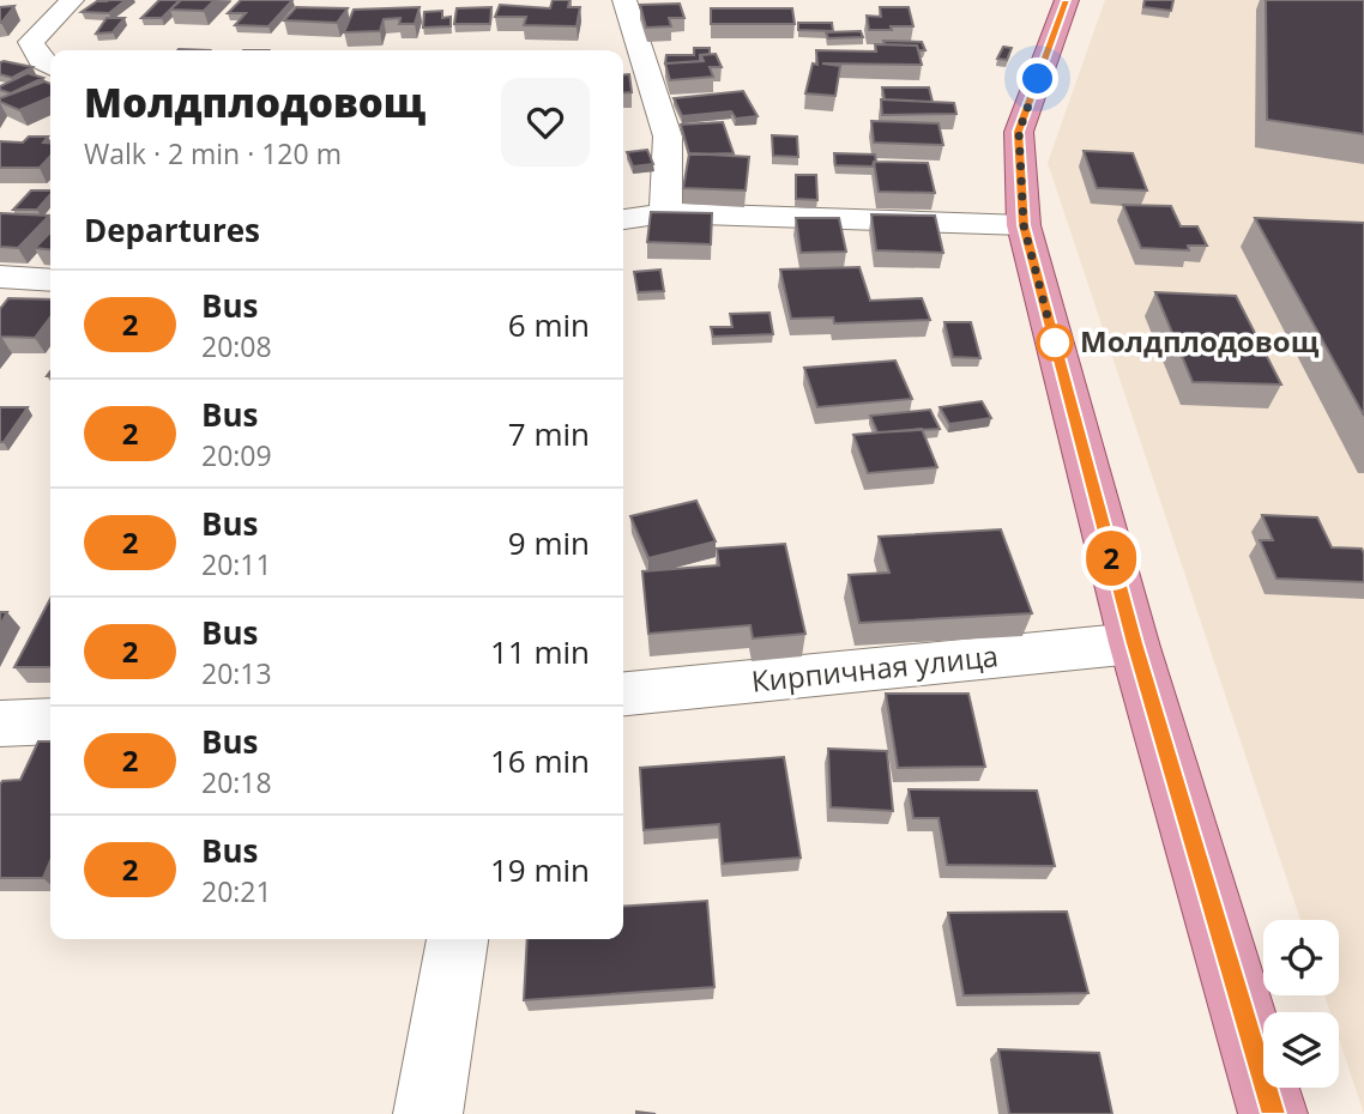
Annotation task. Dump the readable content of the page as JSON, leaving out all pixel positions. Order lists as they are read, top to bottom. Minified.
{"streets":{"street":["Кирпичная улица"]},"places":["Молдплодовощ"],"lines":["bus line 2"],"page":{"on_map":"2","heading":[["Молдплодовощ","Walk · 2 min · 120 m"],"Departures"],"list":[{"mark":"2","name":"Bus","note":"20:08","value":"6 min"},{"mark":"2","name":"Bus","note":"20:09","value":"7 min"},{"mark":"2","name":"Bus","note":"20:11","value":"9 min"},{"mark":"2","name":"Bus","note":"20:13","value":"11 min"},{"mark":"2","name":"Bus","note":"20:18","value":"16 min"},{"mark":"2","name":"Bus","note":"20:21","value":"19 min"}]}}
